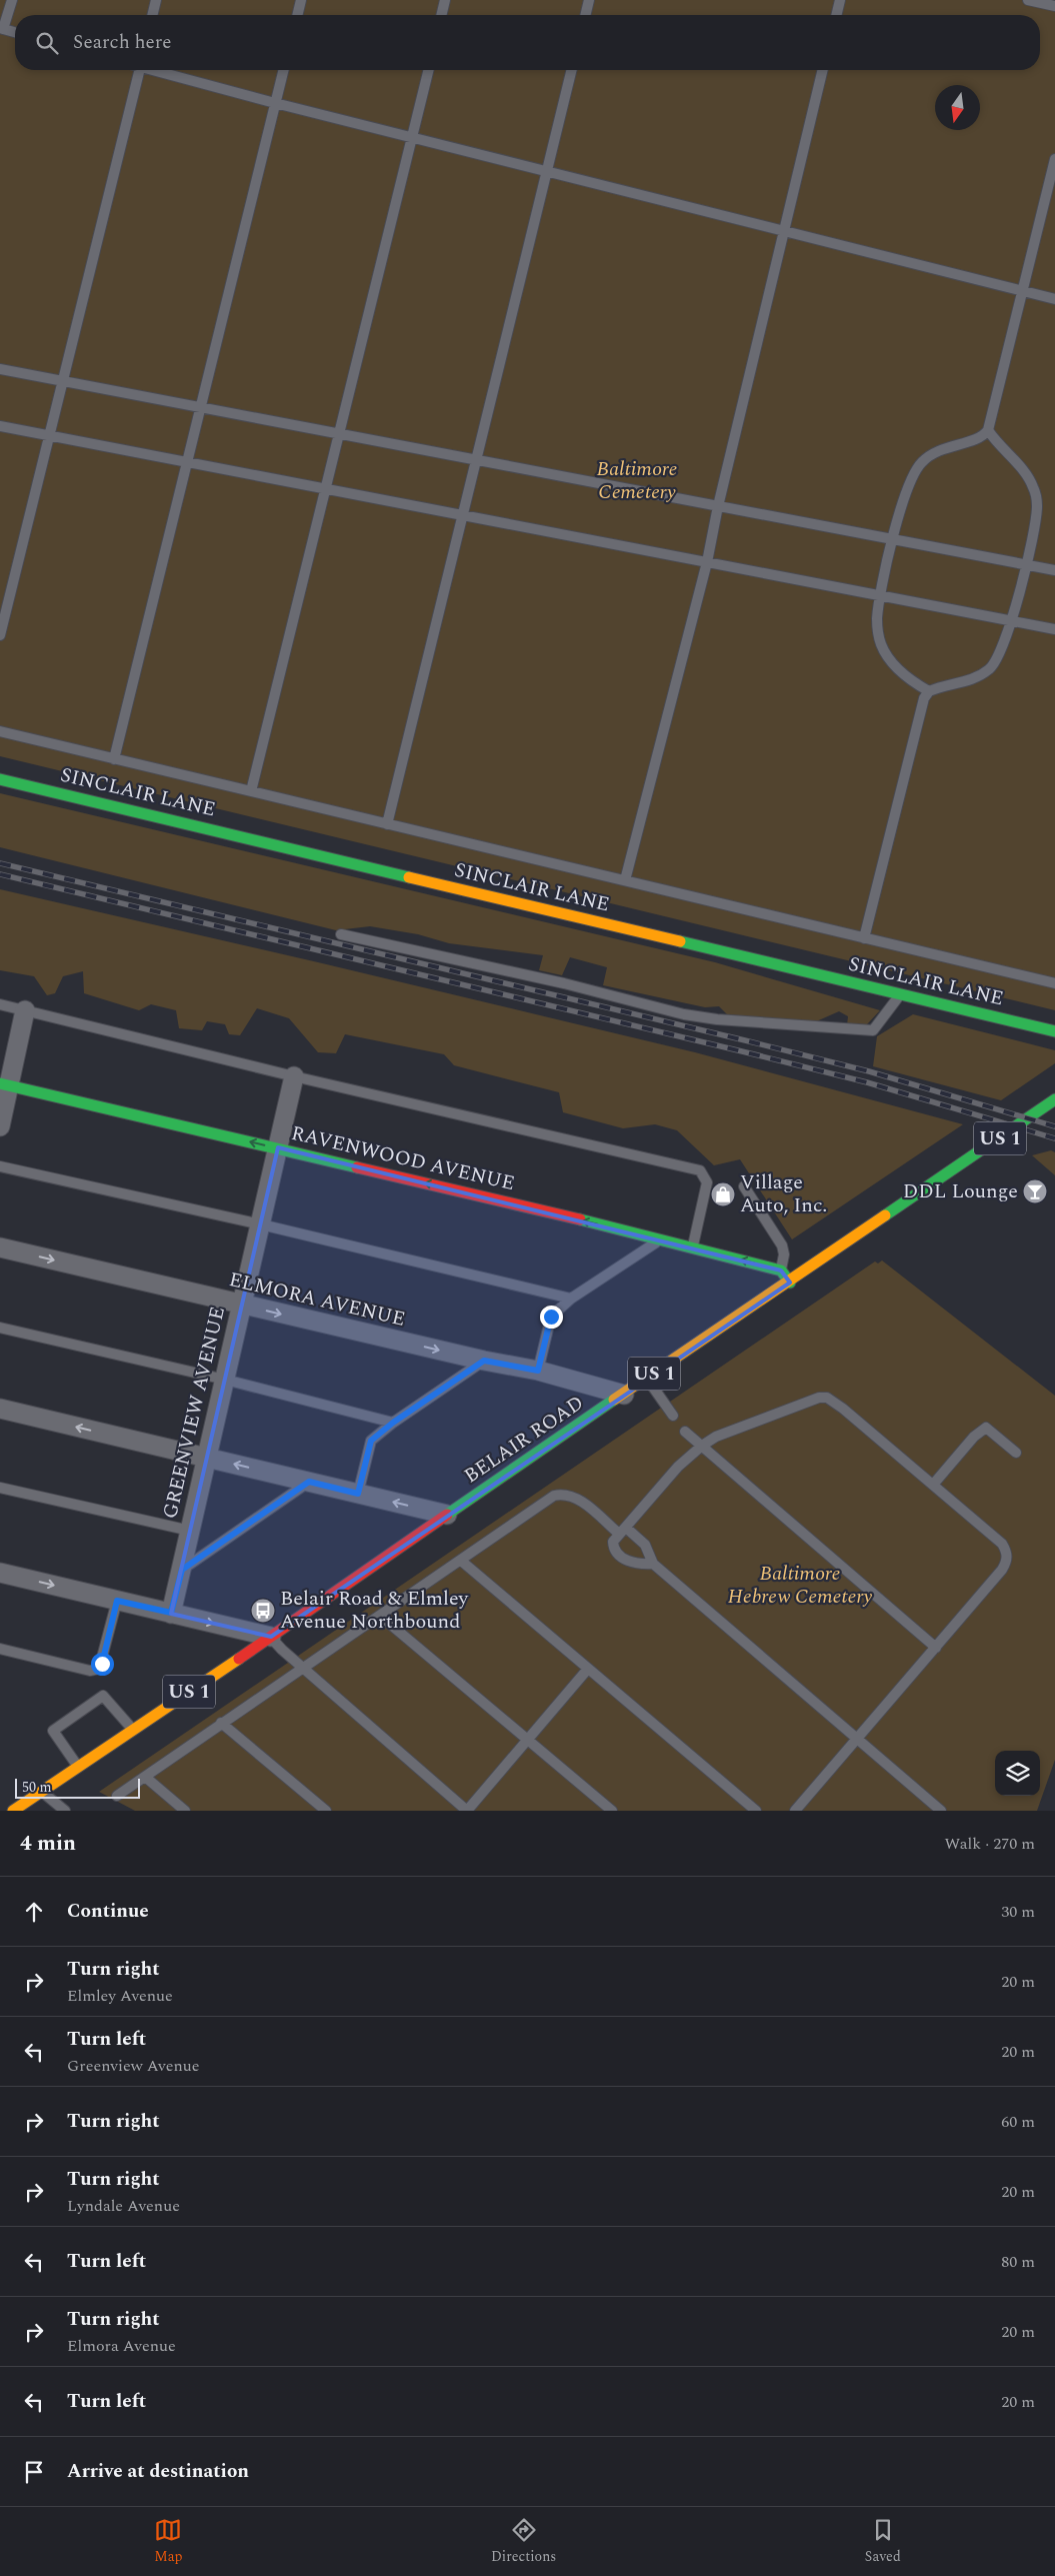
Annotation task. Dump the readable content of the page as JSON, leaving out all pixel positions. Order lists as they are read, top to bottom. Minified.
{"streets":{"main road":["SINCLAIR LANE","US 1","RAVENWOOD AVENUE","BELAIR ROAD"],"street":["ELMORA AVENUE","GREENVIEW AVENUE"]},"crossings":[["RAVENWOOD AVENUE","GREENVIEW AVENUE"],["ELMORA AVENUE","GREENVIEW AVENUE"],["ELMORA AVENUE","BELAIR ROAD"]],"one_way":["RAVENWOOD AVENUE"],"parks":["Baltimore Cemetery","Baltimore Hebrew Cemetery"],"places":{"bar":["DDL Lounge"],"shop":["Village Auto, Inc."],"bus stop":["Belair Road & Elmley Avenue Northbound"]},"scale_bar":"50 m","north":"bottom","page":{"search":"Search here","scale":"50 m","heading":["4 min","Walk · 270 m"],"list":[["Continue","30 m"],["Turn right","Elmley Avenue","20 m"],["Turn left","Greenview Avenue","20 m"],["Turn right","60 m"],["Turn right","Lyndale Avenue","20 m"],["Turn left","80 m"],["Turn right","Elmora Avenue","20 m"],["Turn left","20 m"],"Arrive at destination"],"nav":["Map","Directions","Saved"]}}
